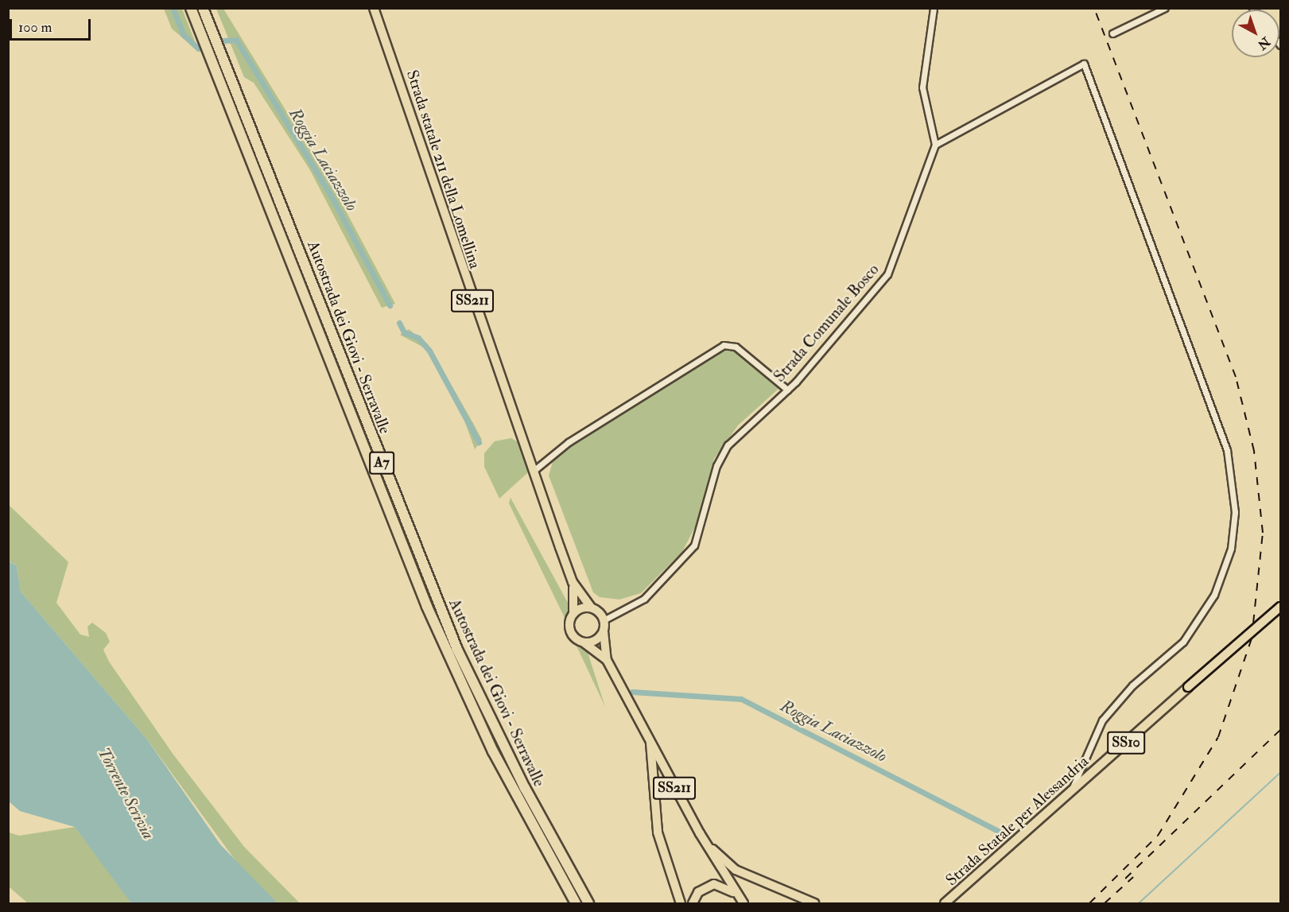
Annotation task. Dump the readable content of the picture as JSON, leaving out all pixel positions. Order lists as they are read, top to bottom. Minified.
{"streets":{"highway":["Autostrada dei Giovi - Serravalle","A7"],"main road":["Strada statale 211 della Lomellina","SS211","SS10","Strada Statale per Alessandria"],"street":["Strada Comunale Bosco"]},"crossings":[["Strada statale 211 della Lomellina","Strada Comunale Bosco"]],"water":["Roggia Laciazzolo","Torrente Scrivia"],"scale_bar":"100 m","north":"bottom right"}
